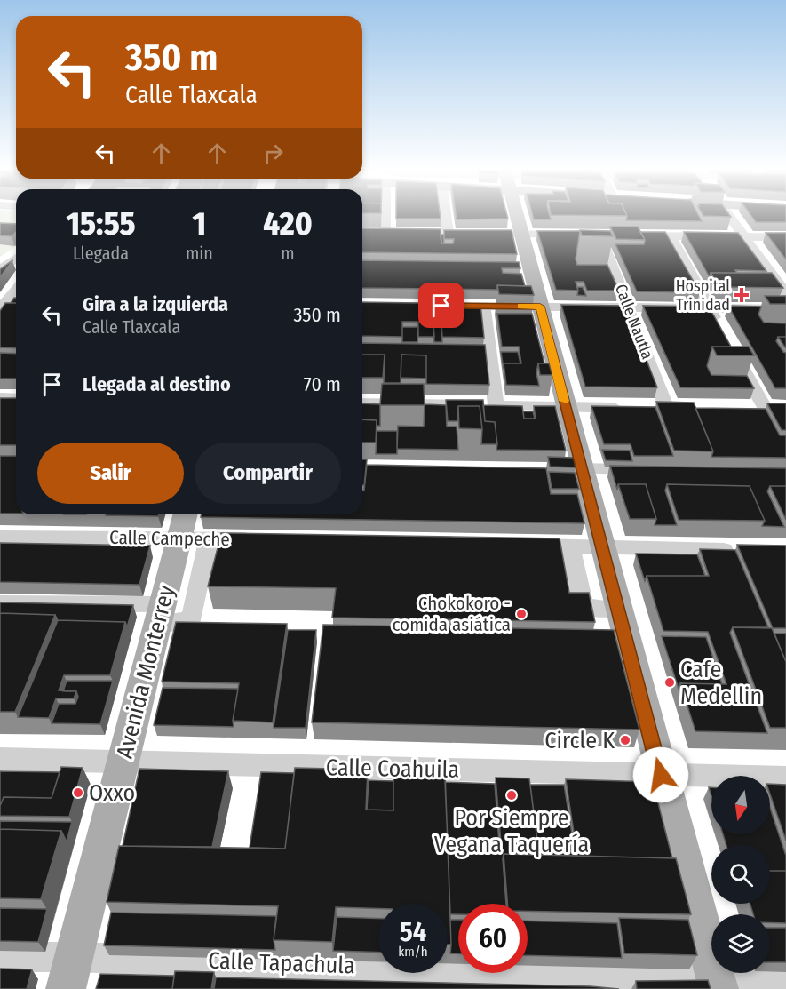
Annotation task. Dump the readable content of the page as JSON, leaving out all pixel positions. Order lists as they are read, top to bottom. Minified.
{"streets":{"main road":["Avenida Monterrey"],"street":["Calle Nautla","Calle Campeche","Calle Coahuila","Calle Tapachula"]},"crossings":[["Calle Campeche","Avenida Monterrey"],["Avenida Monterrey","Calle Coahuila"],["Avenida Monterrey","Calle Tapachula"]],"places":{"health":["Hospital Trinidad"],"other":["Chokokoro - comida asiática","Cafe Medellin","Circle K","Oxxo","Por Siempre Vegana Taquería"]},"north":"bottom","page":{"turn":["350 m","Calle Tlaxcala"],"eta":["15:55","Llegada","1","min","420","m"],"list":[{"name":"Gira a la izquierda","note":"Calle Tlaxcala","value":"350 m"},{"name":"Llegada al destino","value":"70 m"}],"buttons":["Salir","Compartir"],"speed":"54 km/h","limit":"60"}}
